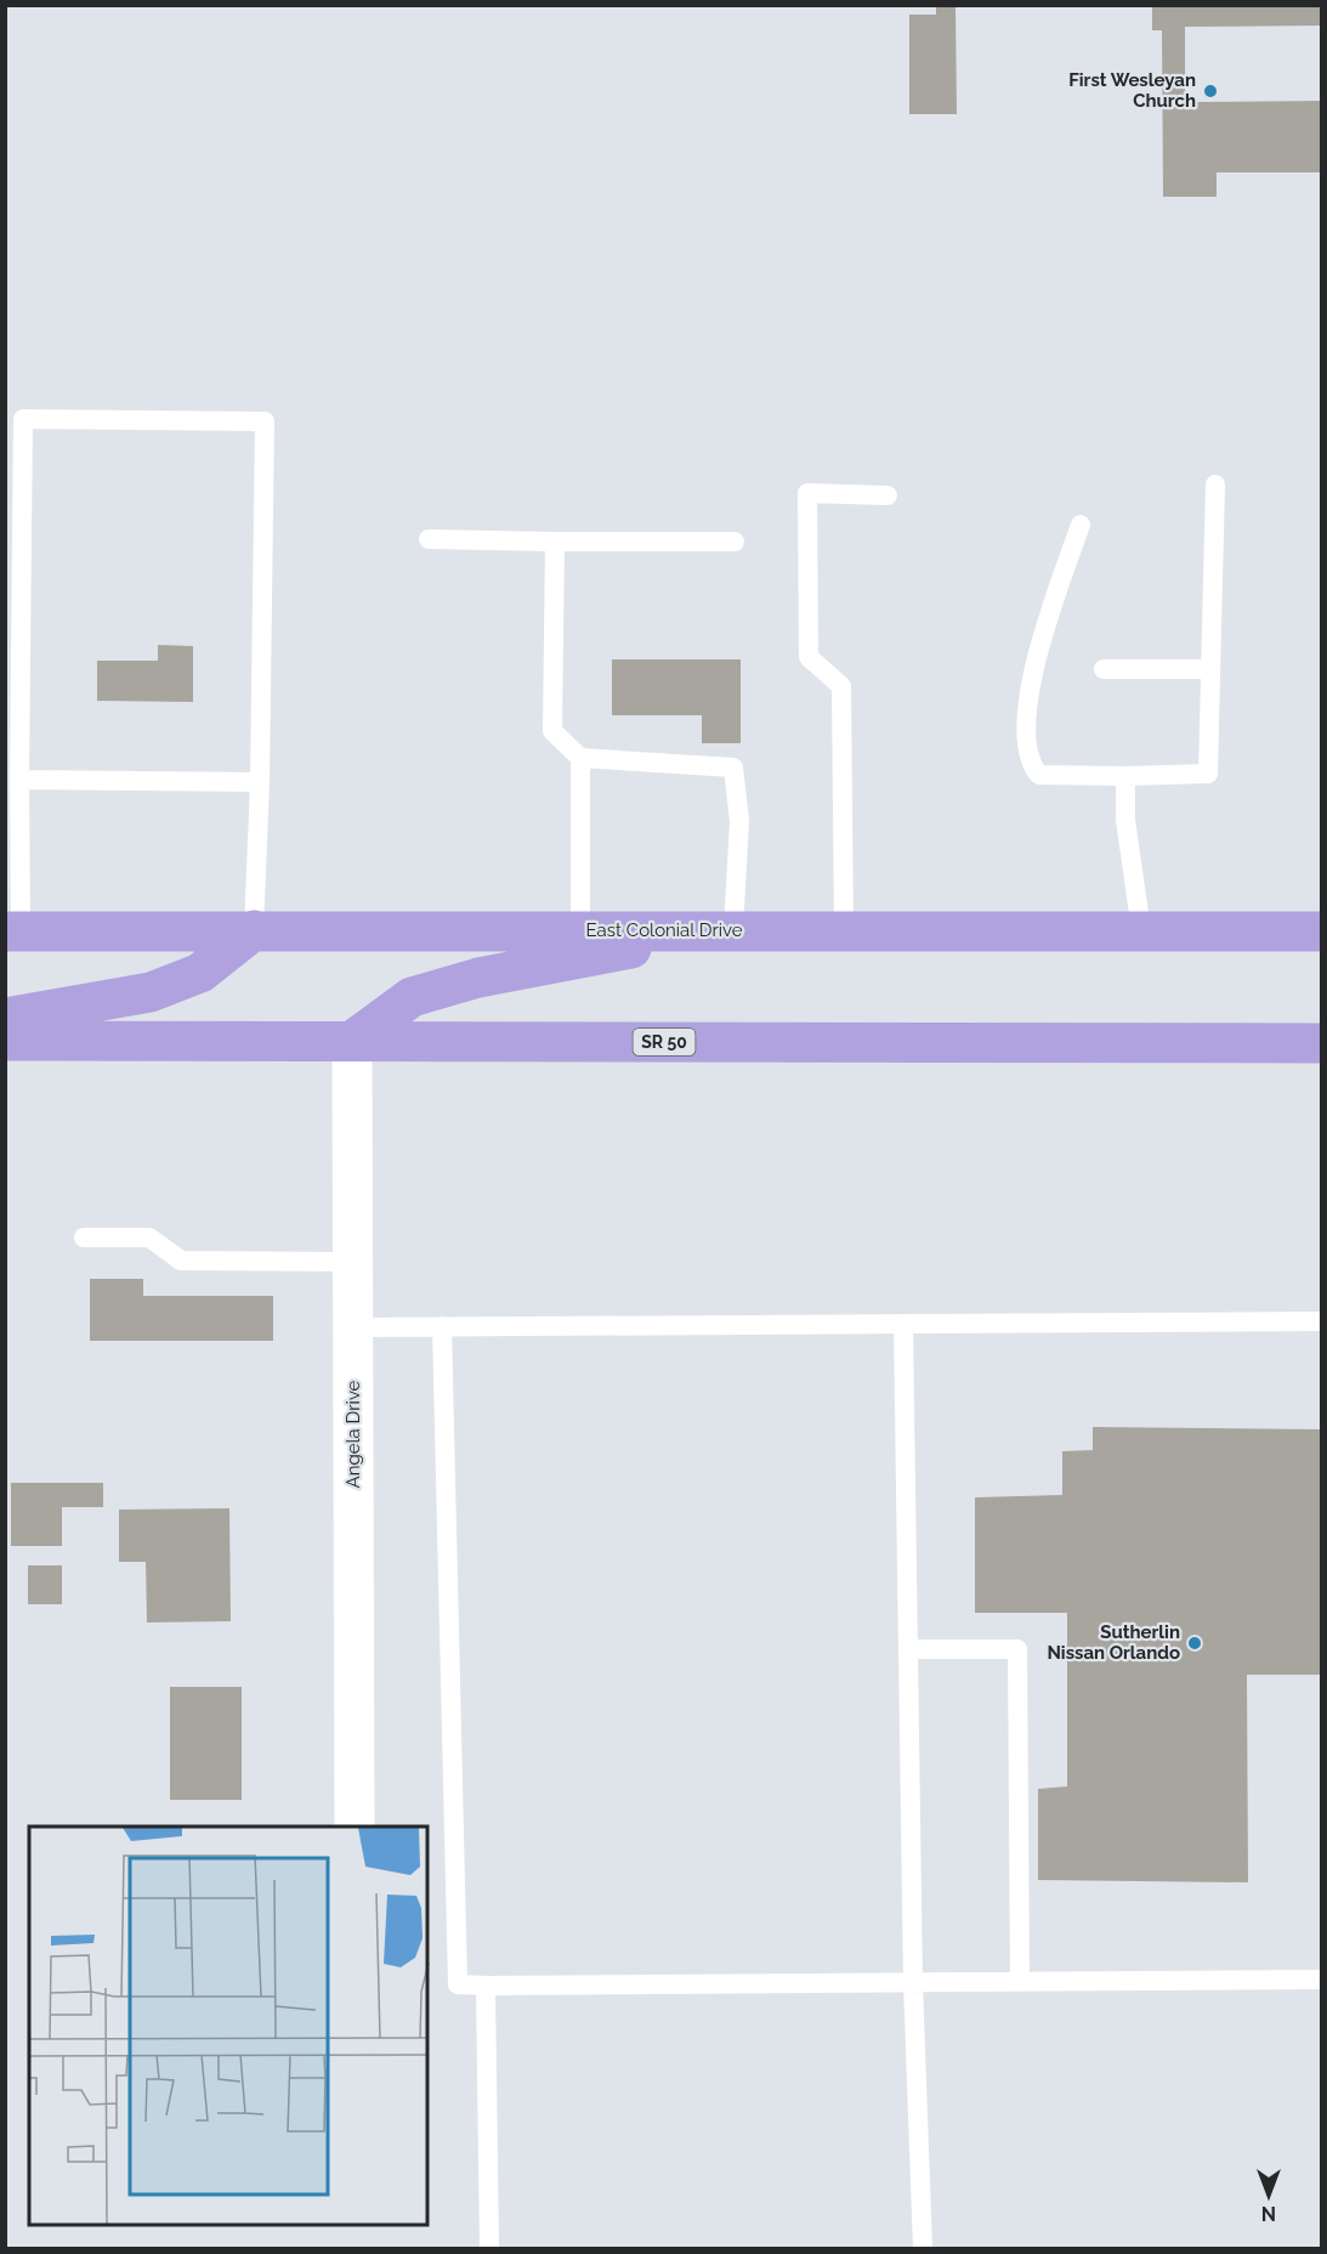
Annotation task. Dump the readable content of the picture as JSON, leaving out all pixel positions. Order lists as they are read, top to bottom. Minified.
{"streets":{"highway":["East Colonial Drive","SR 50"],"street":["Angela Drive"]},"crossings":[["SR 50","Angela Drive"]],"places":["First Wesleyan Church","Sutherlin Nissan Orlando"],"north":"bottom"}
